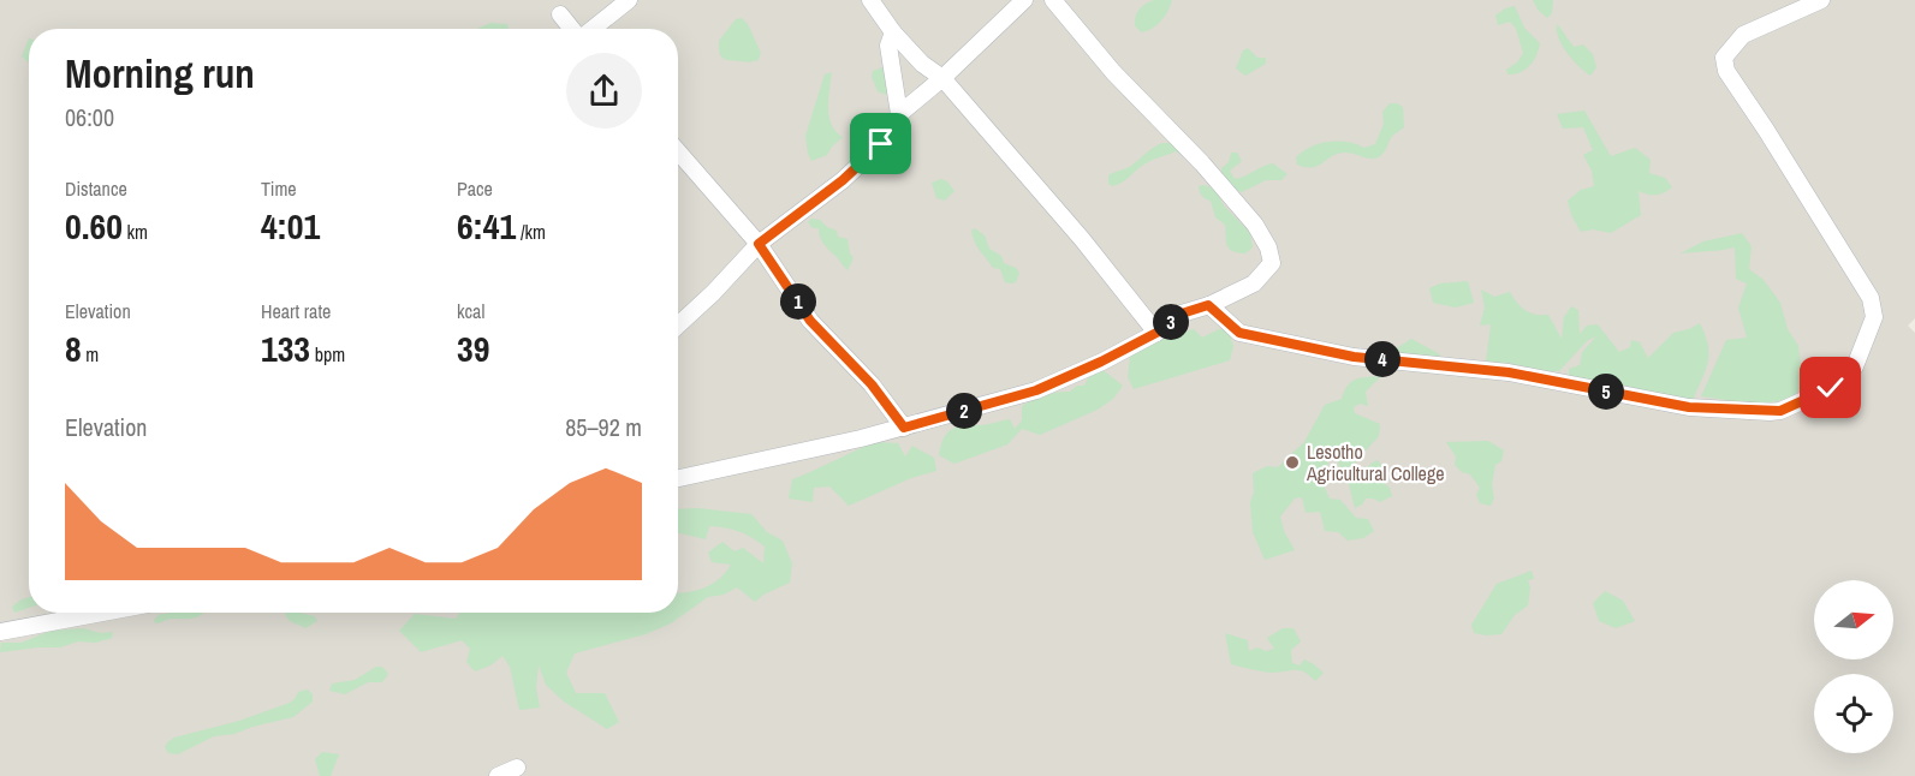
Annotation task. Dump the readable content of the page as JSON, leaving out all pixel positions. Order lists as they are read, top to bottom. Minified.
{"places":["Lesotho Agricultural College"],"north":"right","page":{"heading":["Morning run","06:00"],"stats":[["Distance","0.60 km"],["Time","4:01"],["Pace","6:41 /km"],["Elevation","8 m"],["Heart rate","133 bpm"],["kcal","39"]],"pins":["1","3","4","5","2"],"chart":["Elevation","85–92 m"]}}
